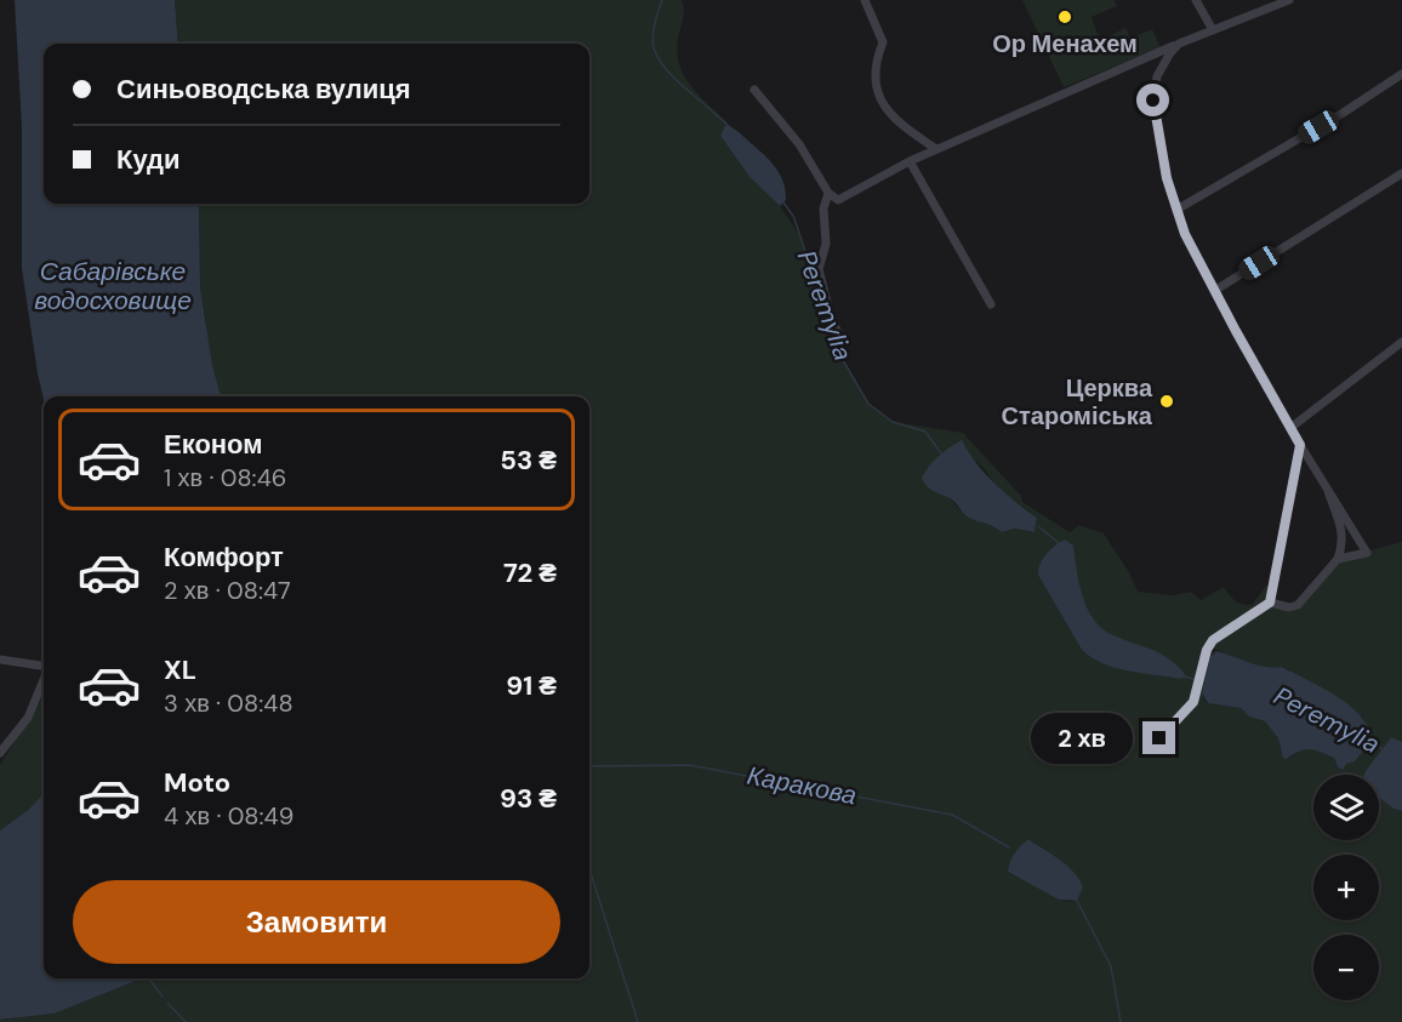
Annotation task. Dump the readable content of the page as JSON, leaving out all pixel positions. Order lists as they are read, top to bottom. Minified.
{"water":["Сабарівське водосховище","Peremylia","Каракова"],"places":["Ор Менахем","Церква Староміська"],"page":{"banner":["Синьоводська вулиця","Куди"],"list":[{"name":"Економ","note":"1 хв · 08:46","value":"53 ₴"},{"name":"Комфорт","note":"2 хв · 08:47","value":"72 ₴"},{"name":"XL","note":"3 хв · 08:48","value":"91 ₴"},{"name":"Moto","note":"4 хв · 08:49","value":"93 ₴"}],"bubble":"2 хв","map_buttons":["+","−"],"buttons":"Замовити"}}
